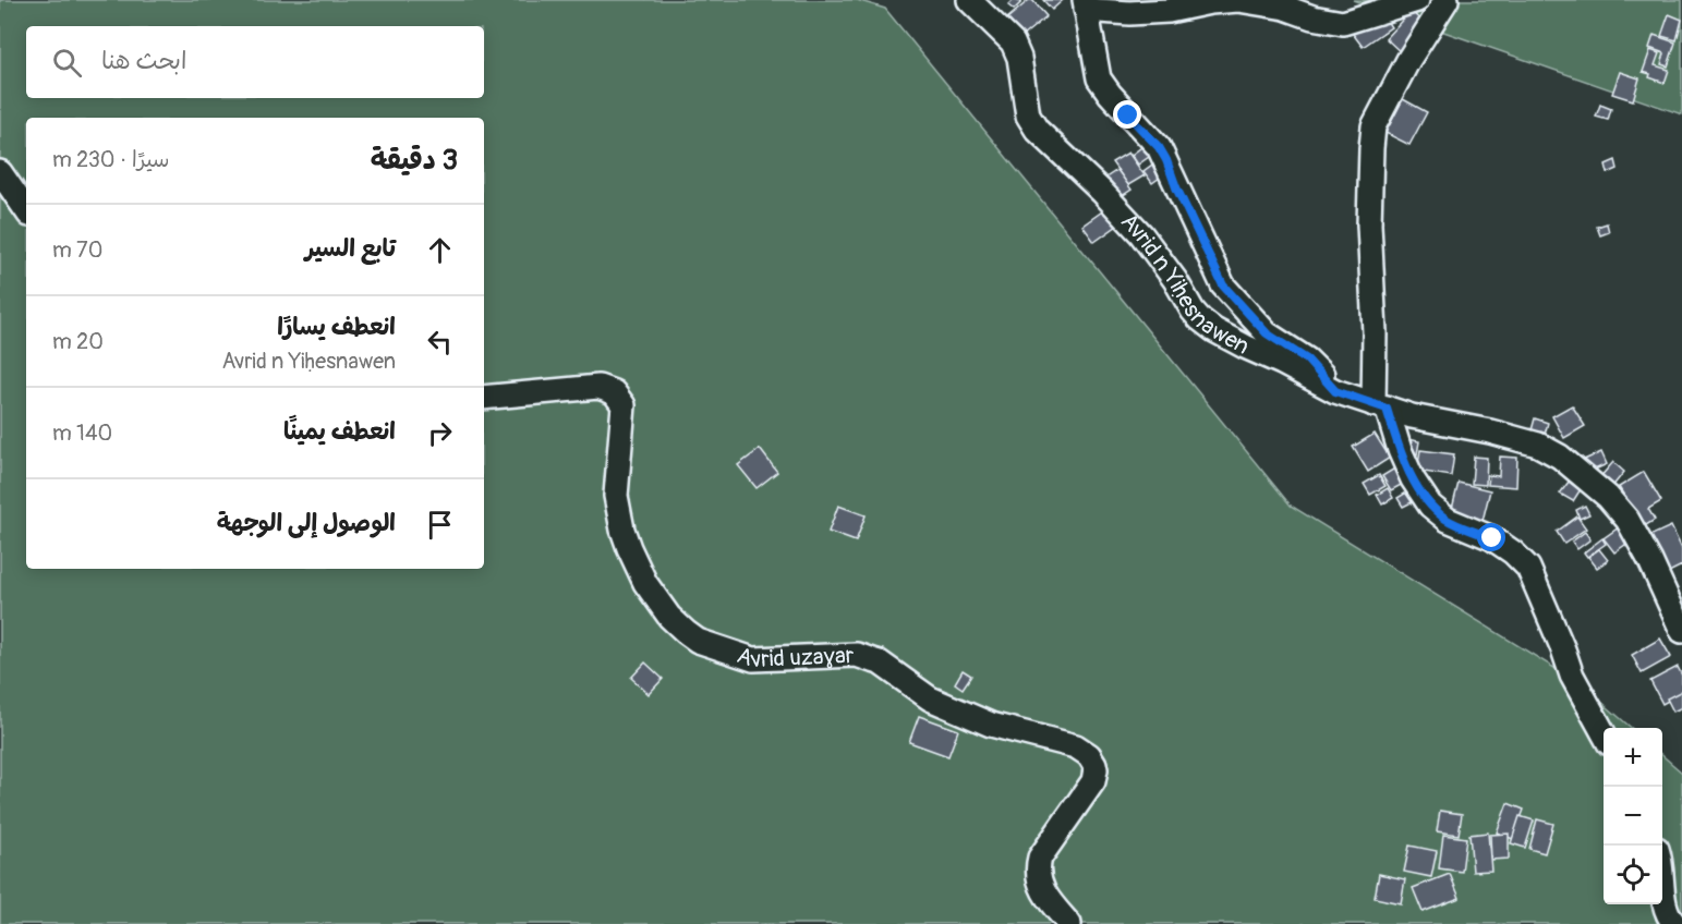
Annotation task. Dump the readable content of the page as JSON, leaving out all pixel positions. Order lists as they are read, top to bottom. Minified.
{"streets":{"street":["Avrid n Yiḥesnawen","Avrid uzaɣaṛ"]},"page":{"search":"ابحث هنا","heading":["3 دقيقة","سيرًا · 230 m"],"list":[["تابع السير","70 m"],["انعطف يسارًا","Avrid n Yiḥesnawen","20 m"],["انعطف يمينًا","140 m"],"الوصول إلى الوجهة"],"map_buttons":["+","−"]}}
